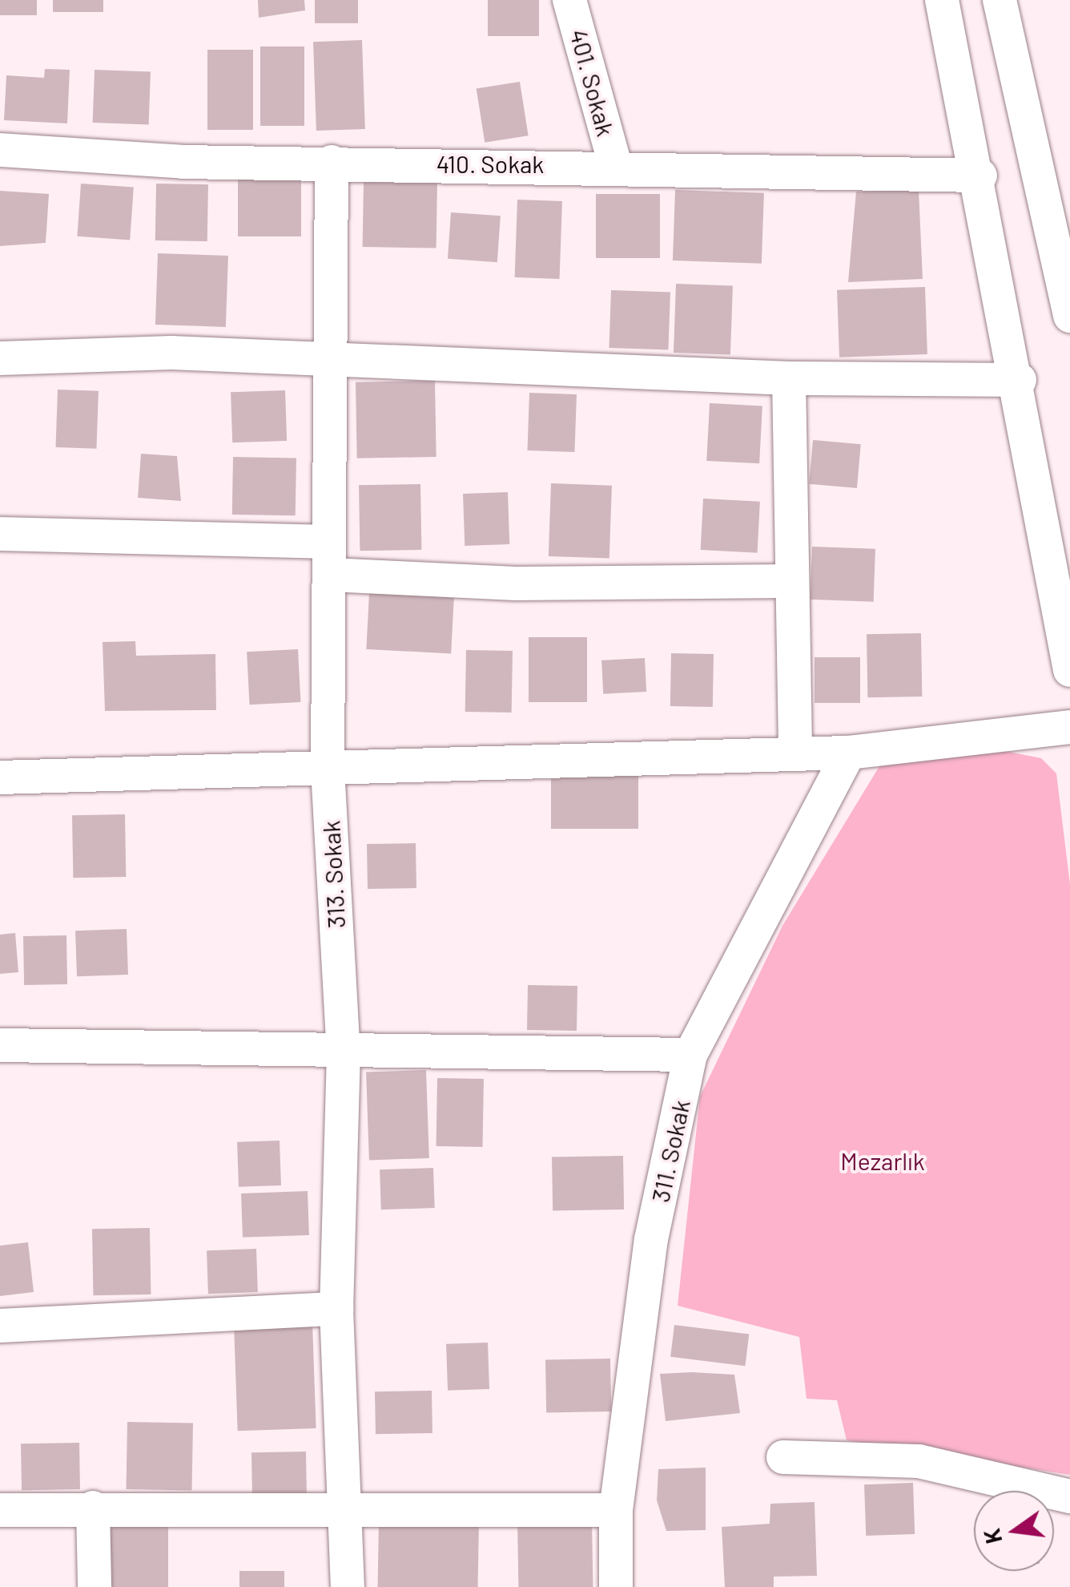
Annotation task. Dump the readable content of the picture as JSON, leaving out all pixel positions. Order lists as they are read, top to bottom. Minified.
{"streets":{"street":["401. Sokak","410. Sokak","313. Sokak","311. Sokak"]},"crossings":[["401. Sokak","410. Sokak"],["410. Sokak","313. Sokak"]],"parks":["Mezarlık"],"north":"left"}
